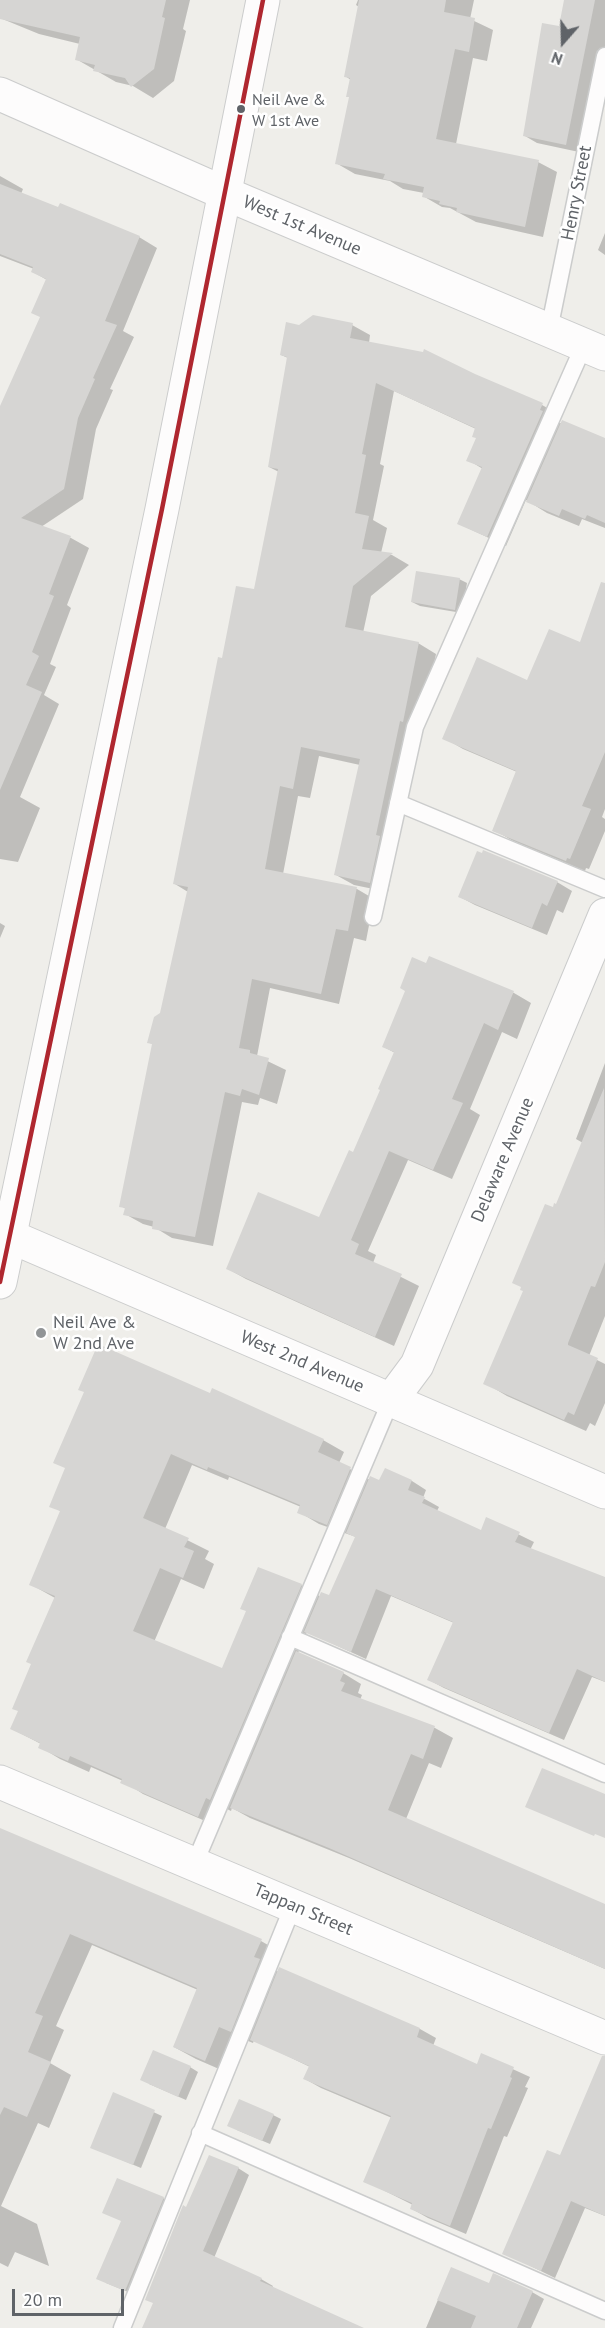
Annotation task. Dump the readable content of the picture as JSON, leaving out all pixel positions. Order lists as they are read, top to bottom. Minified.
{"streets":{"street":["West 1st Avenue","Delaware Avenue","West 2nd Avenue","Tappan Street"],"lane":["Henry Street"]},"crossings":[["Henry Street","West 1st Avenue"],["Delaware Avenue","West 2nd Avenue"]],"places":["Neil Ave & W 1st Ave","Neil Ave & W 2nd Ave"],"scale_bar":"20 m","north":"bottom"}
